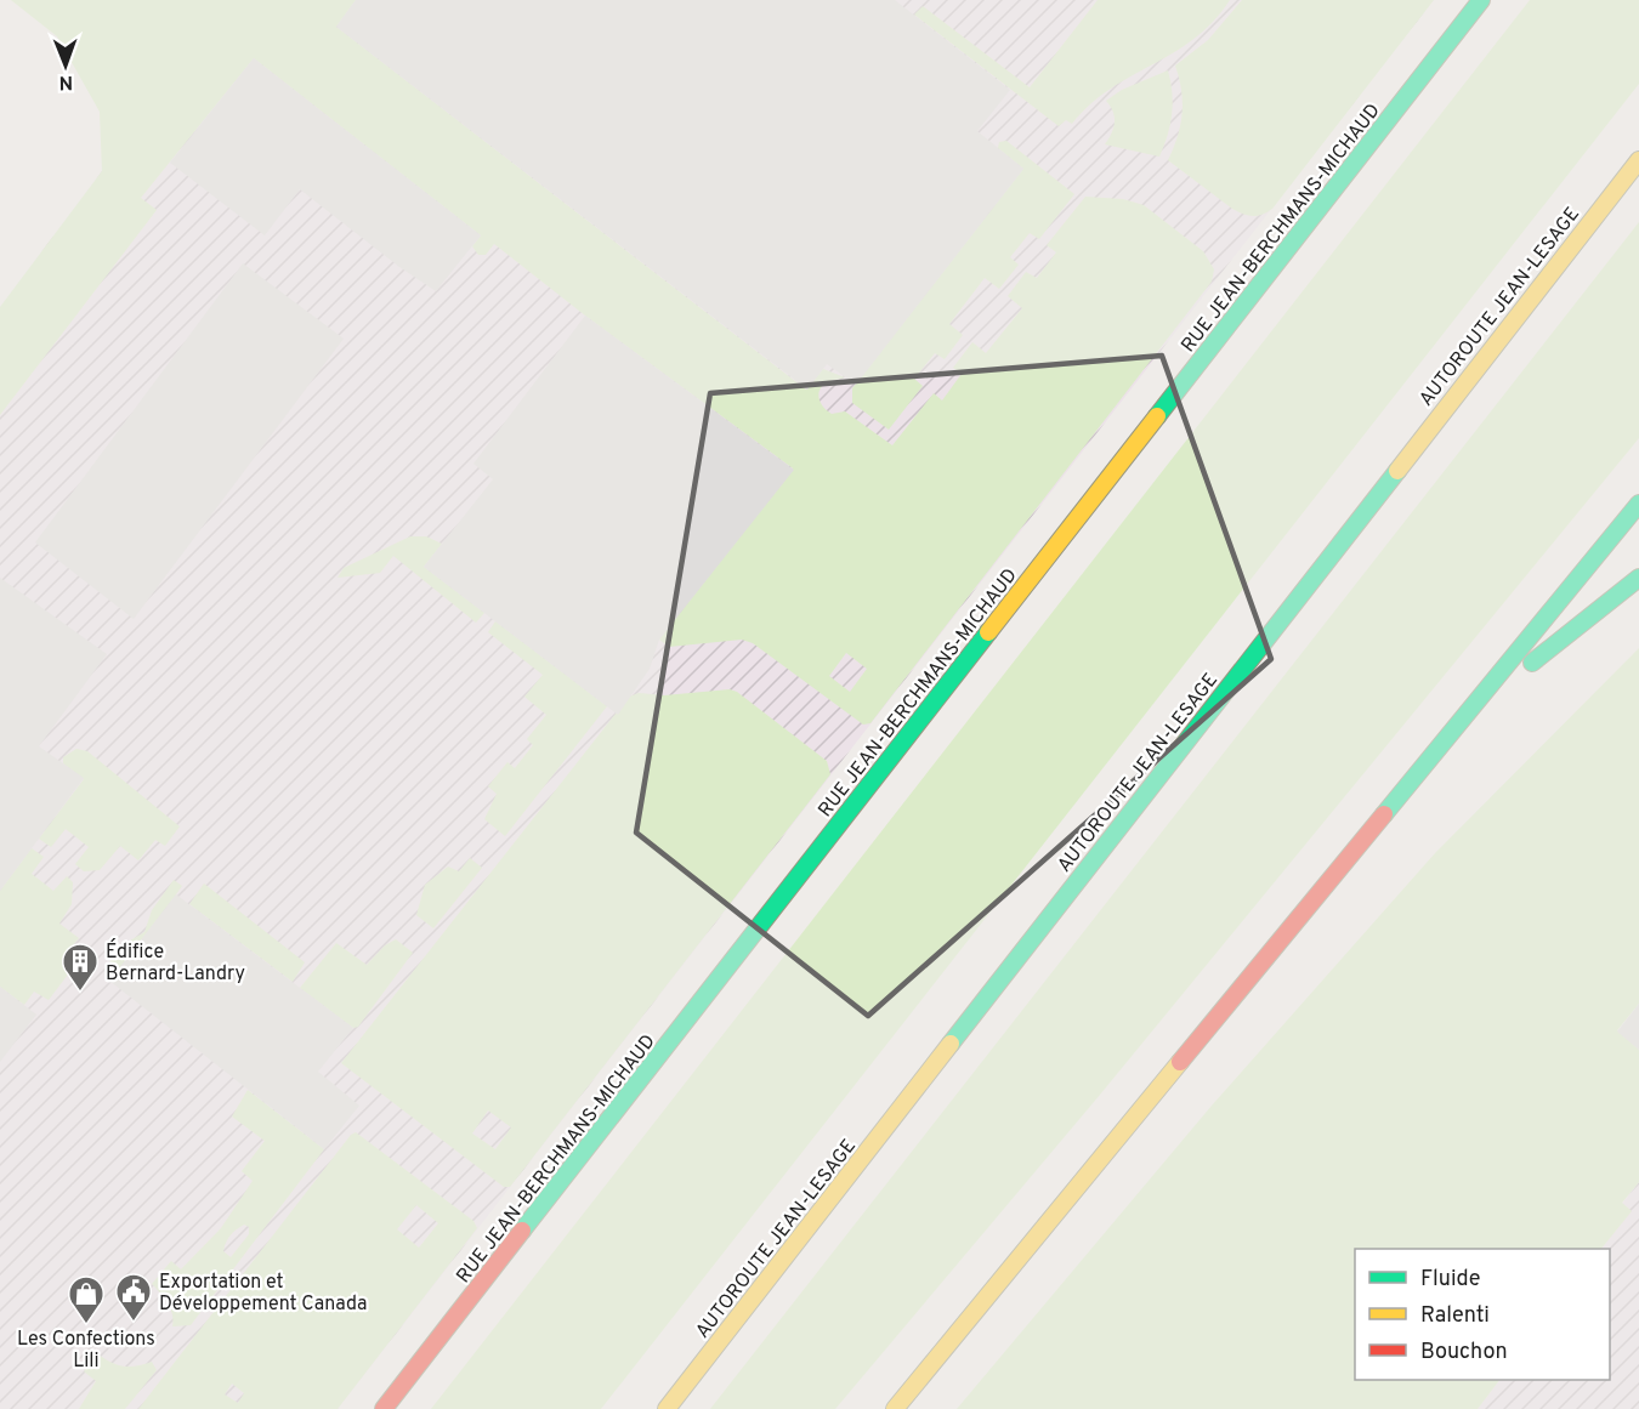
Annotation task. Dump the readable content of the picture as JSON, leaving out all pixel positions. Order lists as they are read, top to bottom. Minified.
{"streets":{"main road":["RUE JEAN-BERCHMANS-MICHAUD","AUTOROUTE JEAN-LESAGE"]},"places":{"building":["Édifice Bernard-Landry"],"public building":["Exportation et Développement Canada"],"shop":["Les Confections Lili"]},"legend":["Fluide","Ralenti","Bouchon"],"north":"bottom"}
